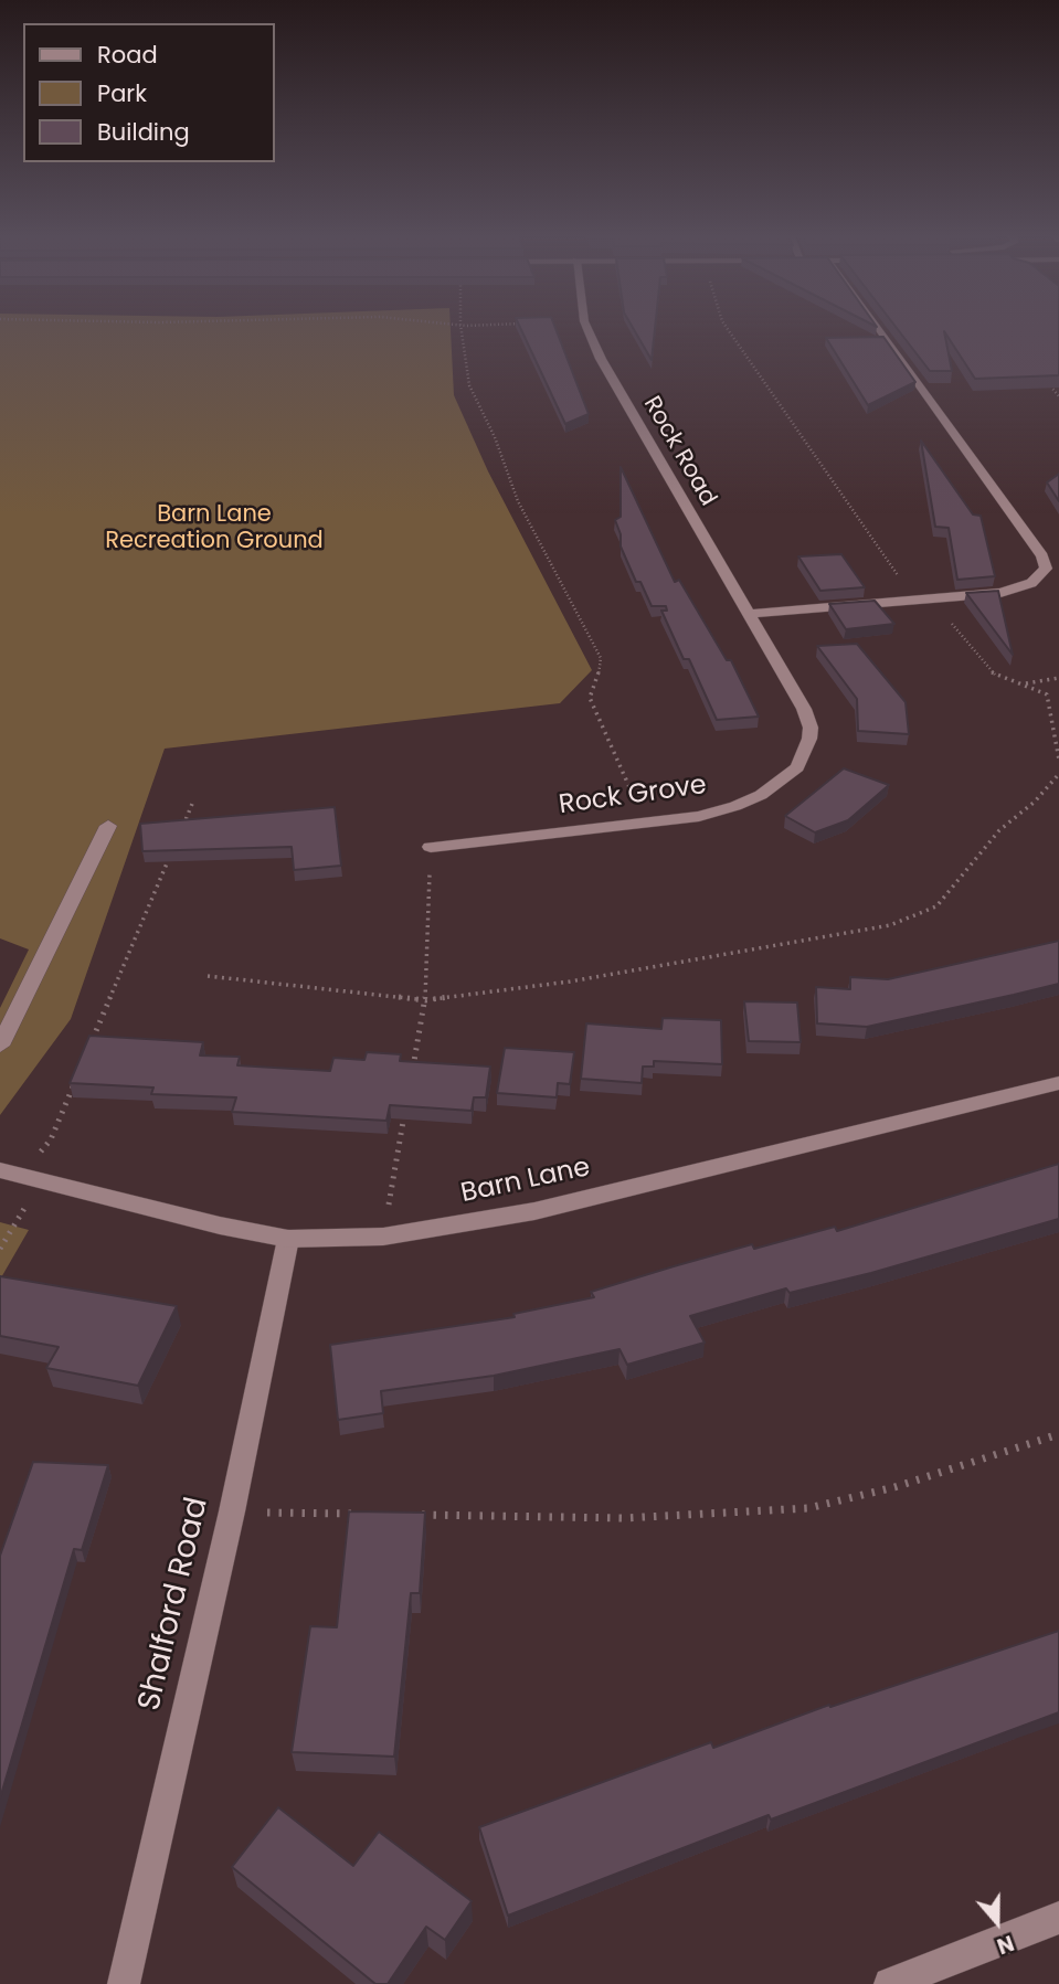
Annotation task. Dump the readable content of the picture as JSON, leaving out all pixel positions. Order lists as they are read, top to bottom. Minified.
{"streets":{"street":["Rock Road","Rock Grove","Barn Lane","Shalford Road"]},"crossings":[["Rock Road","Rock Grove"],["Barn Lane","Shalford Road"]],"parks":["Barn Lane Recreation Ground"],"legend":["Road","Park","Building"],"north":"bottom"}
